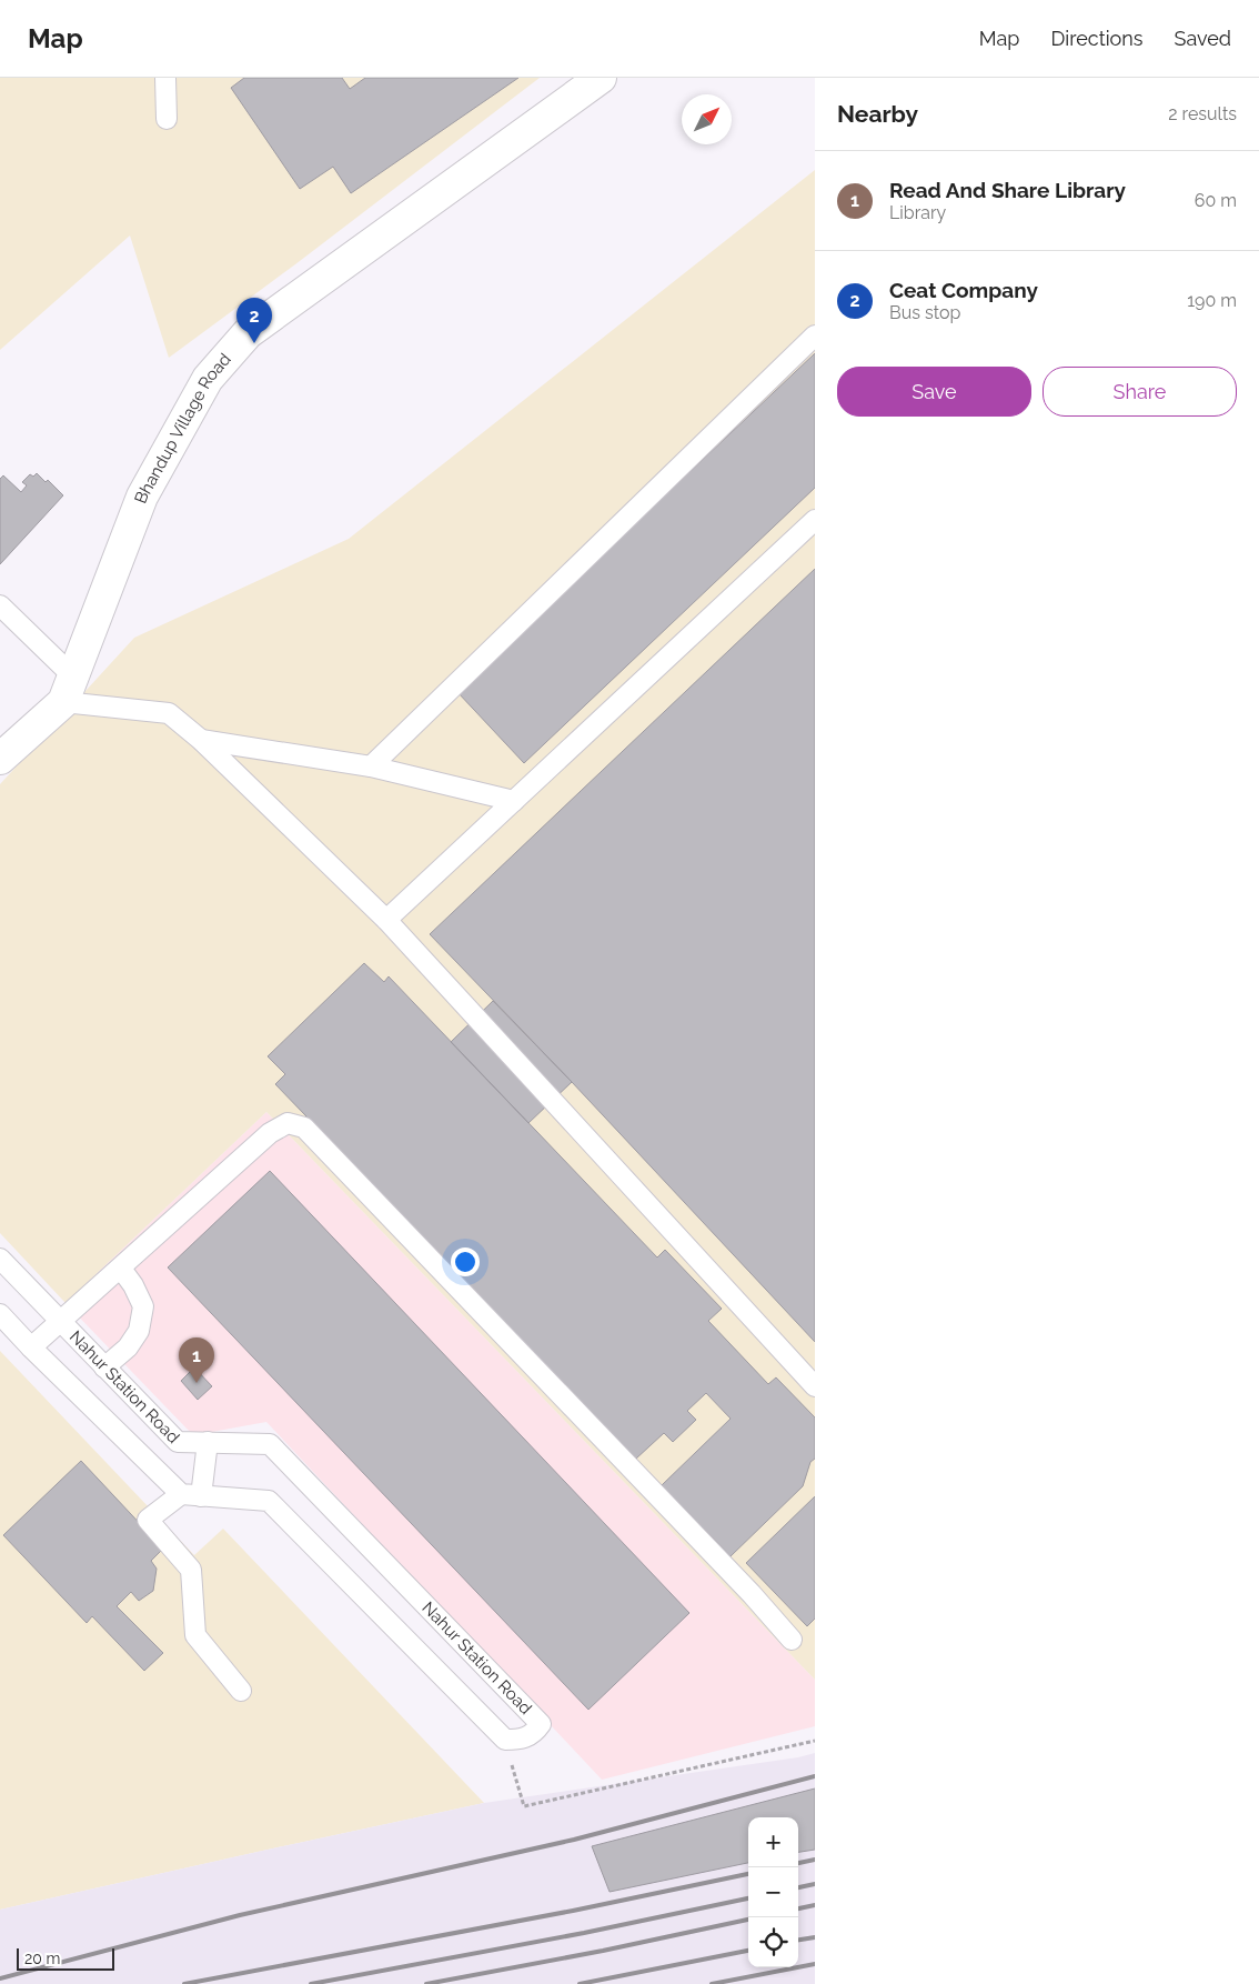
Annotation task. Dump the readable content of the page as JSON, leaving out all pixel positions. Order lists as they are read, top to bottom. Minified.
{"streets":{"street":["Bhandup Village Road"],"lane":["Nahur Station Road"]},"scale_bar":"20 m","north":"top right","page":{"header":"Map","nav":["Map","Directions","Saved"],"heading":["Nearby","2 results"],"list":[{"mark":"1","name":"Read And Share Library","note":"Library","value":"60 m"},{"mark":"2","name":"Ceat Company","note":"Bus stop","value":"190 m"}],"pins":["2","1"],"buttons":["Save","Share"],"map_buttons":["+","−"],"scale":"20 m"}}
